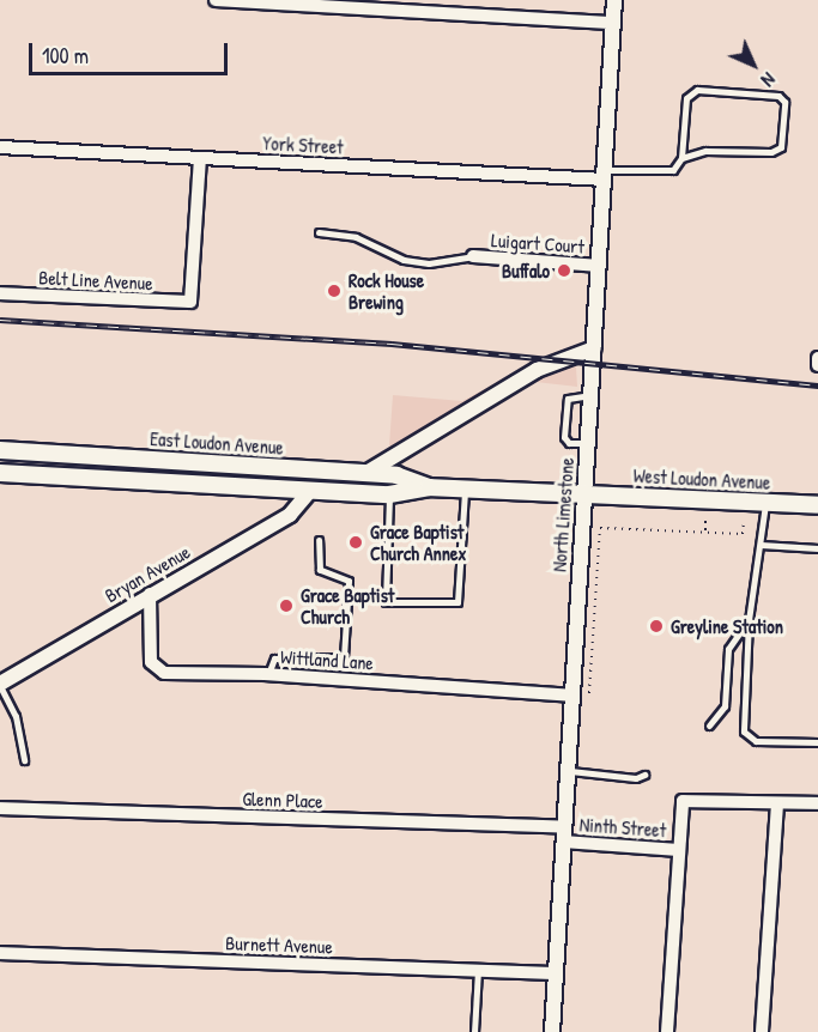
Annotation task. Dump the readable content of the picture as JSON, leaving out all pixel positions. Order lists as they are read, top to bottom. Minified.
{"streets":{"main road":["East Loudon Avenue","West Loudon Avenue"],"street":["York Street","Luigart Court","Belt Line Avenue","North Limestone","Bryan Avenue","Wittland Lane","Glenn Place","Ninth Street","Burnett Avenue"]},"crossings":[["York Street","Belt Line Avenue"],["York Street","North Limestone"],["Luigart Court","North Limestone"],["East Loudon Avenue","West Loudon Avenue"],["East Loudon Avenue","North Limestone"],["East Loudon Avenue","Bryan Avenue"],["West Loudon Avenue","North Limestone"],["North Limestone","Wittland Lane"],["North Limestone","Glenn Place"],["North Limestone","Ninth Street"],["North Limestone","Burnett Avenue"],["Bryan Avenue","Wittland Lane"],["Glenn Place","Ninth Street"]],"places":["Buffalo","Rock House Brewing","Grace Baptist Church Annex","Grace Baptist Church","Greyline Station"],"scale_bar":"100 m","north":"bottom right"}
